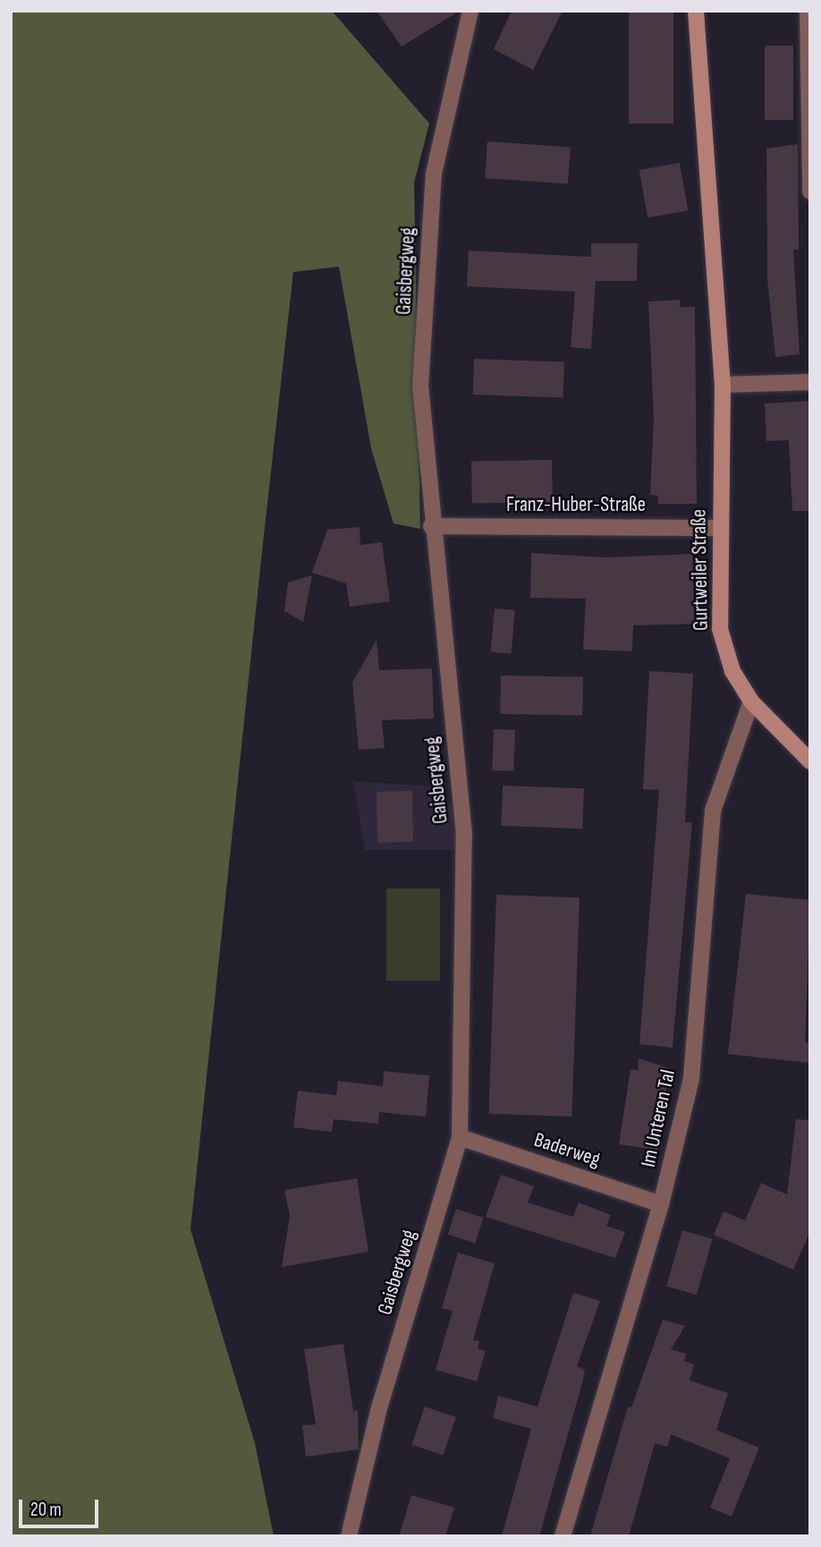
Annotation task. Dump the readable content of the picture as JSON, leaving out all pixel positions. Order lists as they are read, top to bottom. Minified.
{"streets":{"main road":["Gurtweiler Straße"],"street":["Gaisbergweg","Franz-Huber-Straße","Im Unteren Tal","Baderweg"]},"crossings":[["Gaisbergweg","Franz-Huber-Straße"],["Gaisbergweg","Baderweg"],["Franz-Huber-Straße","Gurtweiler Straße"],["Gurtweiler Straße","Im Unteren Tal"],["Im Unteren Tal","Baderweg"]],"scale_bar":"20 m"}
